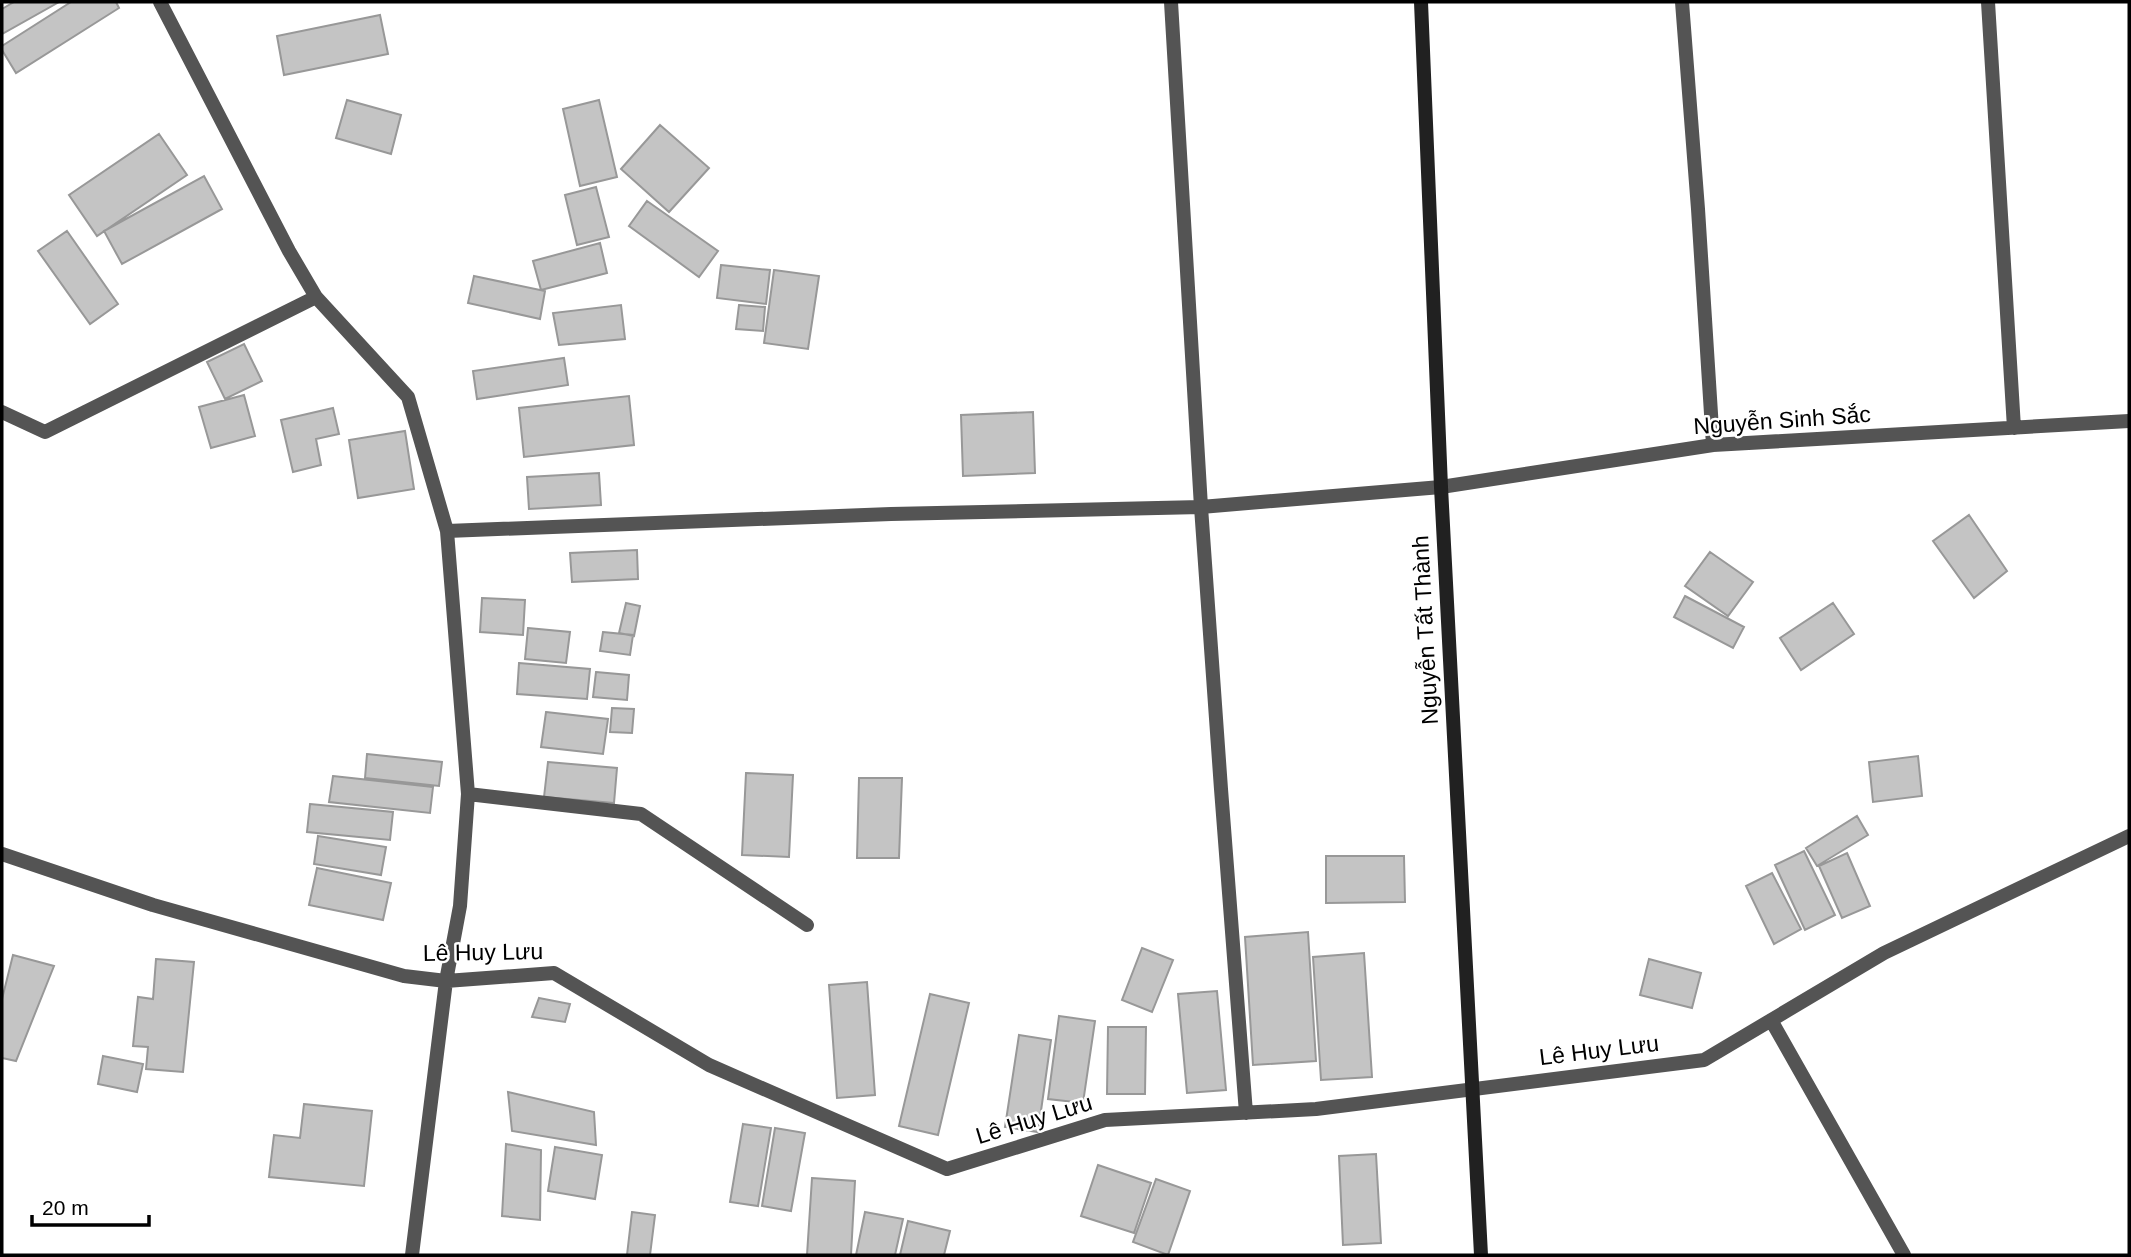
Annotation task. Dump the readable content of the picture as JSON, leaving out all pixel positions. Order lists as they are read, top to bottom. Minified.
{"streets":{"main road":["Nguyễn Tất Thành"],"street":["Nguyễn Sinh Sắc","Lê Huy Lưu"]},"crossings":[["Nguyễn Sinh Sắc","Nguyễn Tất Thành"],["Nguyễn Tất Thành","Lê Huy Lưu"]],"scale_bar":"20 m"}
